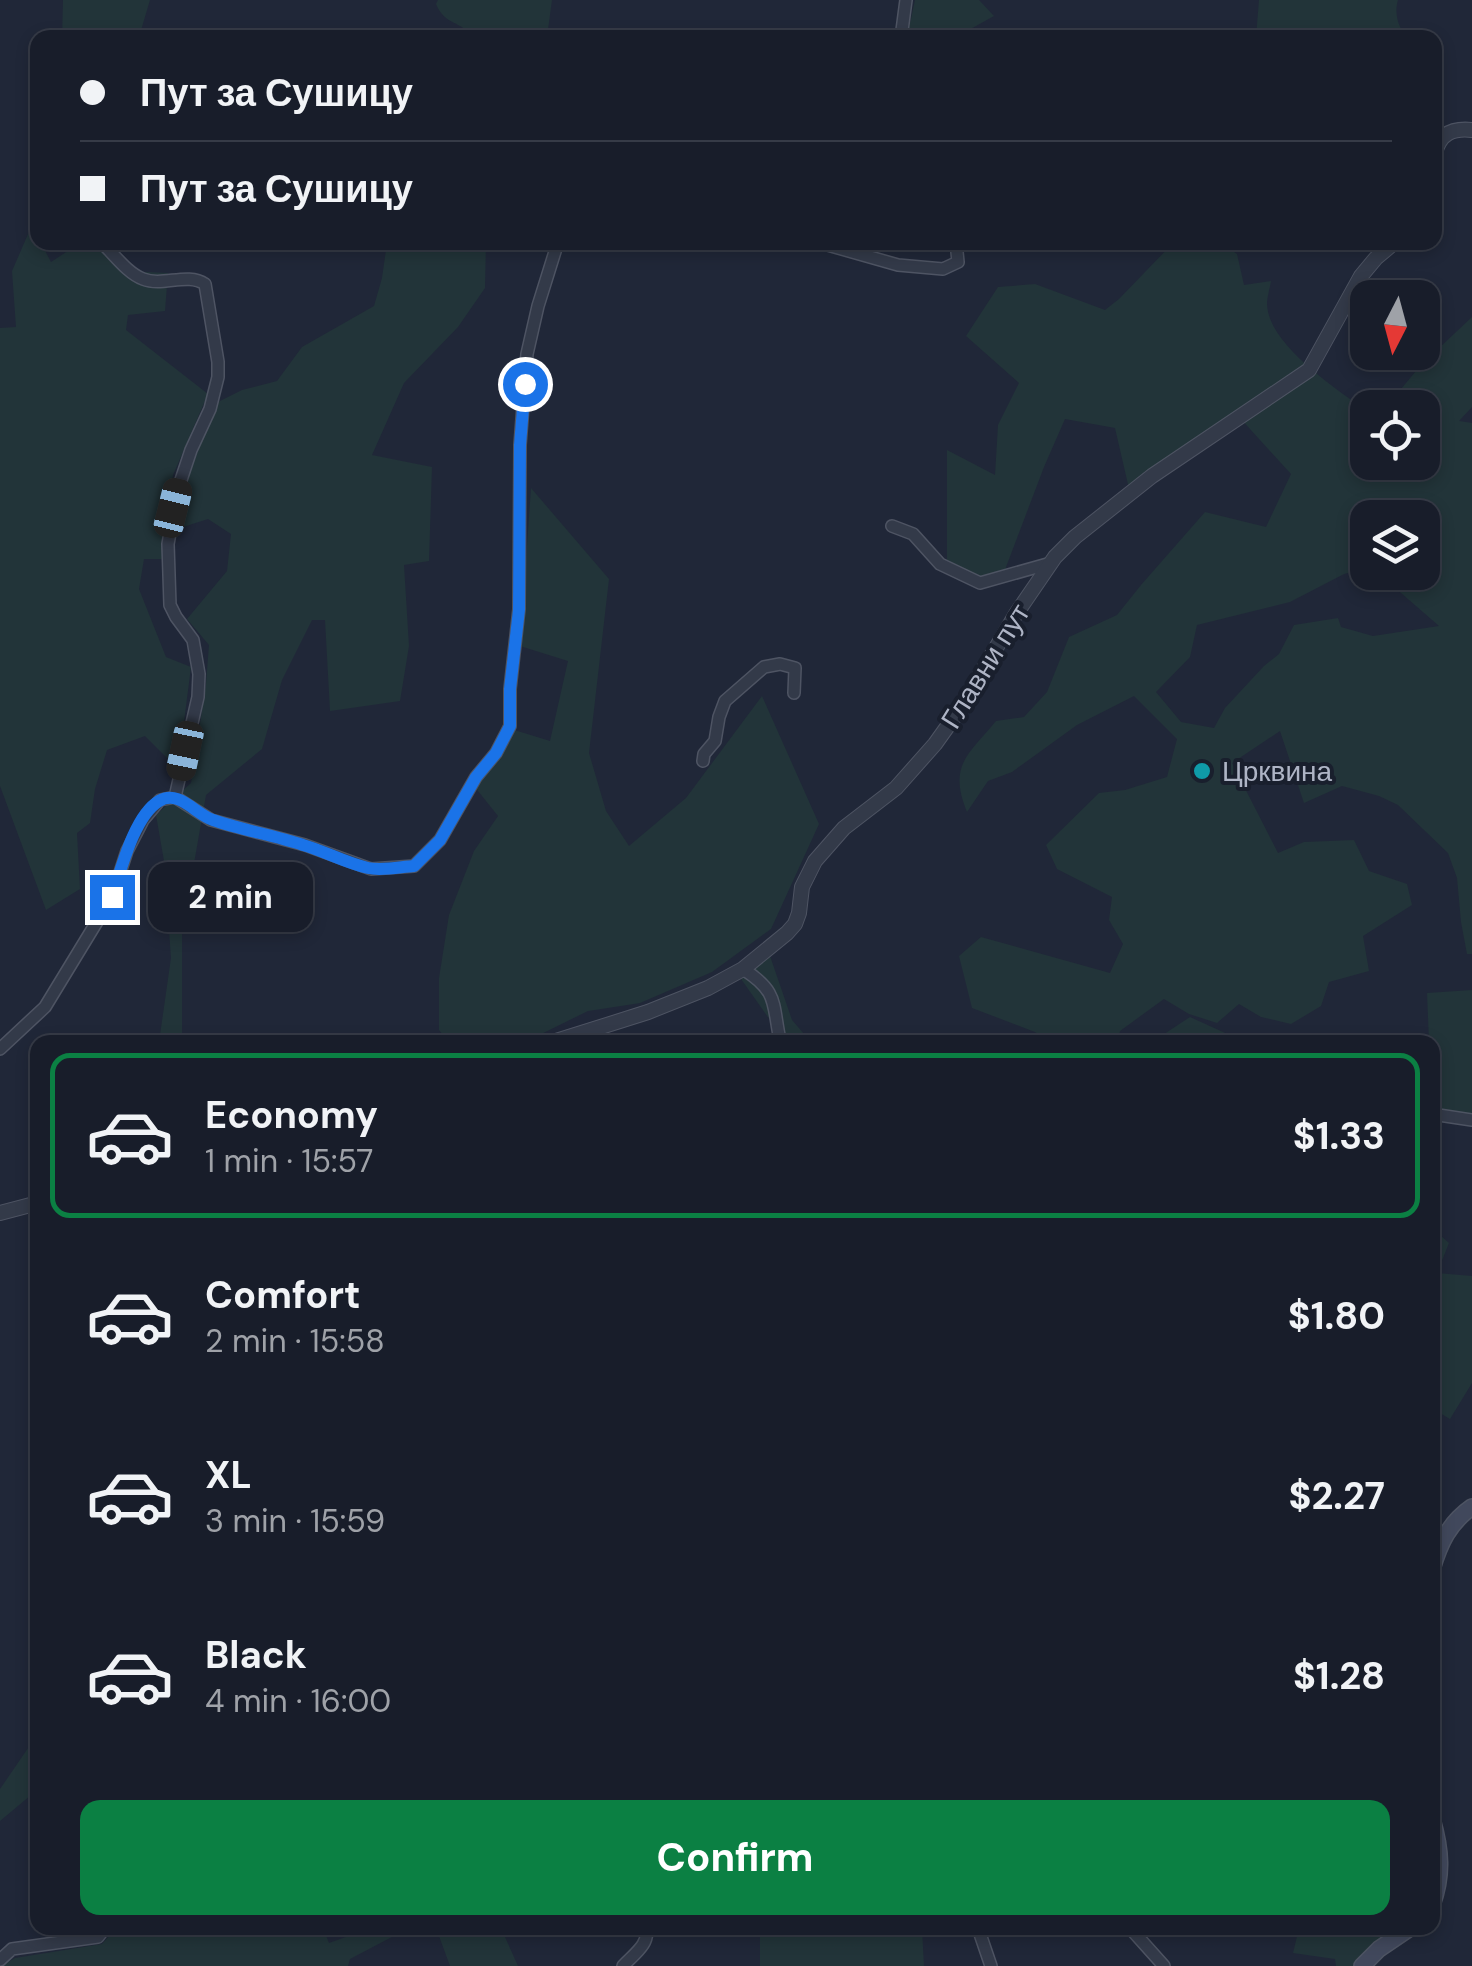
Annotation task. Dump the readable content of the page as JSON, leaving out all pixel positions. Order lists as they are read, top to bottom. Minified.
{"streets":{"street":["Главни пут"]},"places":["Црквина"],"north":"bottom","page":{"banner":["Пут за Сушицу","Пут за Сушицу"],"bubble":"2 min","list":[{"name":"Economy","note":"1 min · 15:57","value":"$1.33"},{"name":"Comfort","note":"2 min · 15:58","value":"$1.80"},{"name":"XL","note":"3 min · 15:59","value":"$2.27"},{"name":"Black","note":"4 min · 16:00","value":"$1.28"}],"buttons":"Confirm"}}
